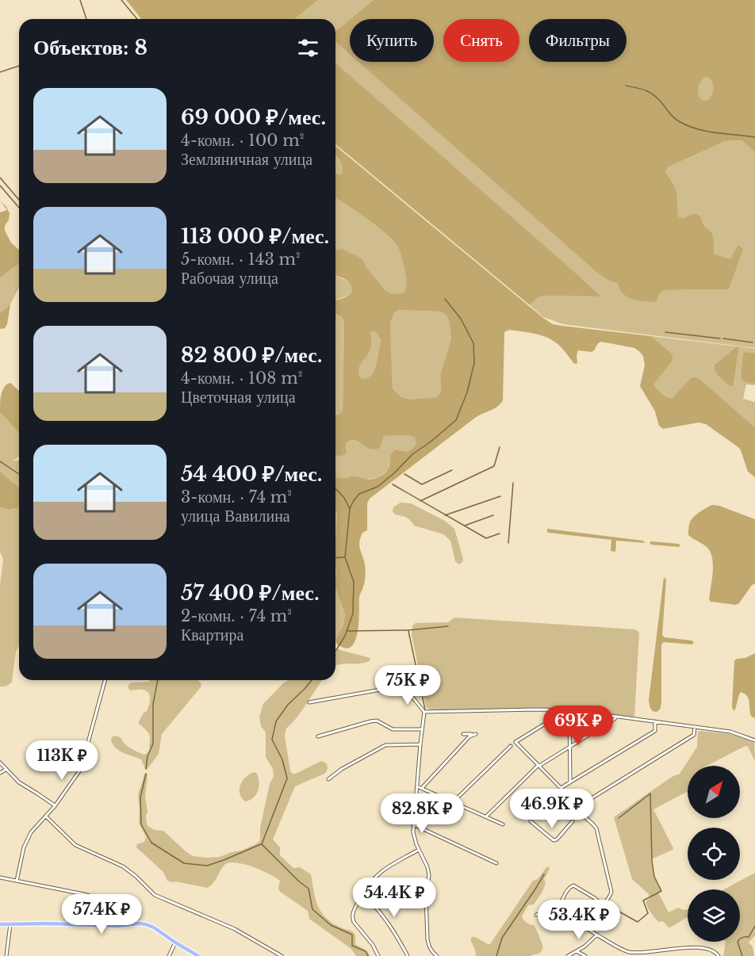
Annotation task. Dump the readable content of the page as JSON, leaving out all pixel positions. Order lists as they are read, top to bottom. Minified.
{"north":"top right","page":{"chip":["Купить","Снять","Фильтры"],"heading":"Объектов: 8","list":[{"name":"69 000 ₽/мес.","note":"4-комн. · 100 m² · Земляничная улица"},{"name":"113 000 ₽/мес.","note":"5-комн. · 143 m² · Рабочая улица"},{"name":"82 800 ₽/мес.","note":"4-комн. · 108 m² · Цветочная улица"},{"name":"54 400 ₽/мес.","note":"3-комн. · 74 m² · улица Вавилина"},{"name":"57 400 ₽/мес.","note":"2-комн. · 74 m² · Квартира"}],"price":["75K ₽","69K ₽","113K ₽","46.9K ₽","82.8K ₽","54.4K ₽","57.4K ₽","53.4K ₽"]}}
